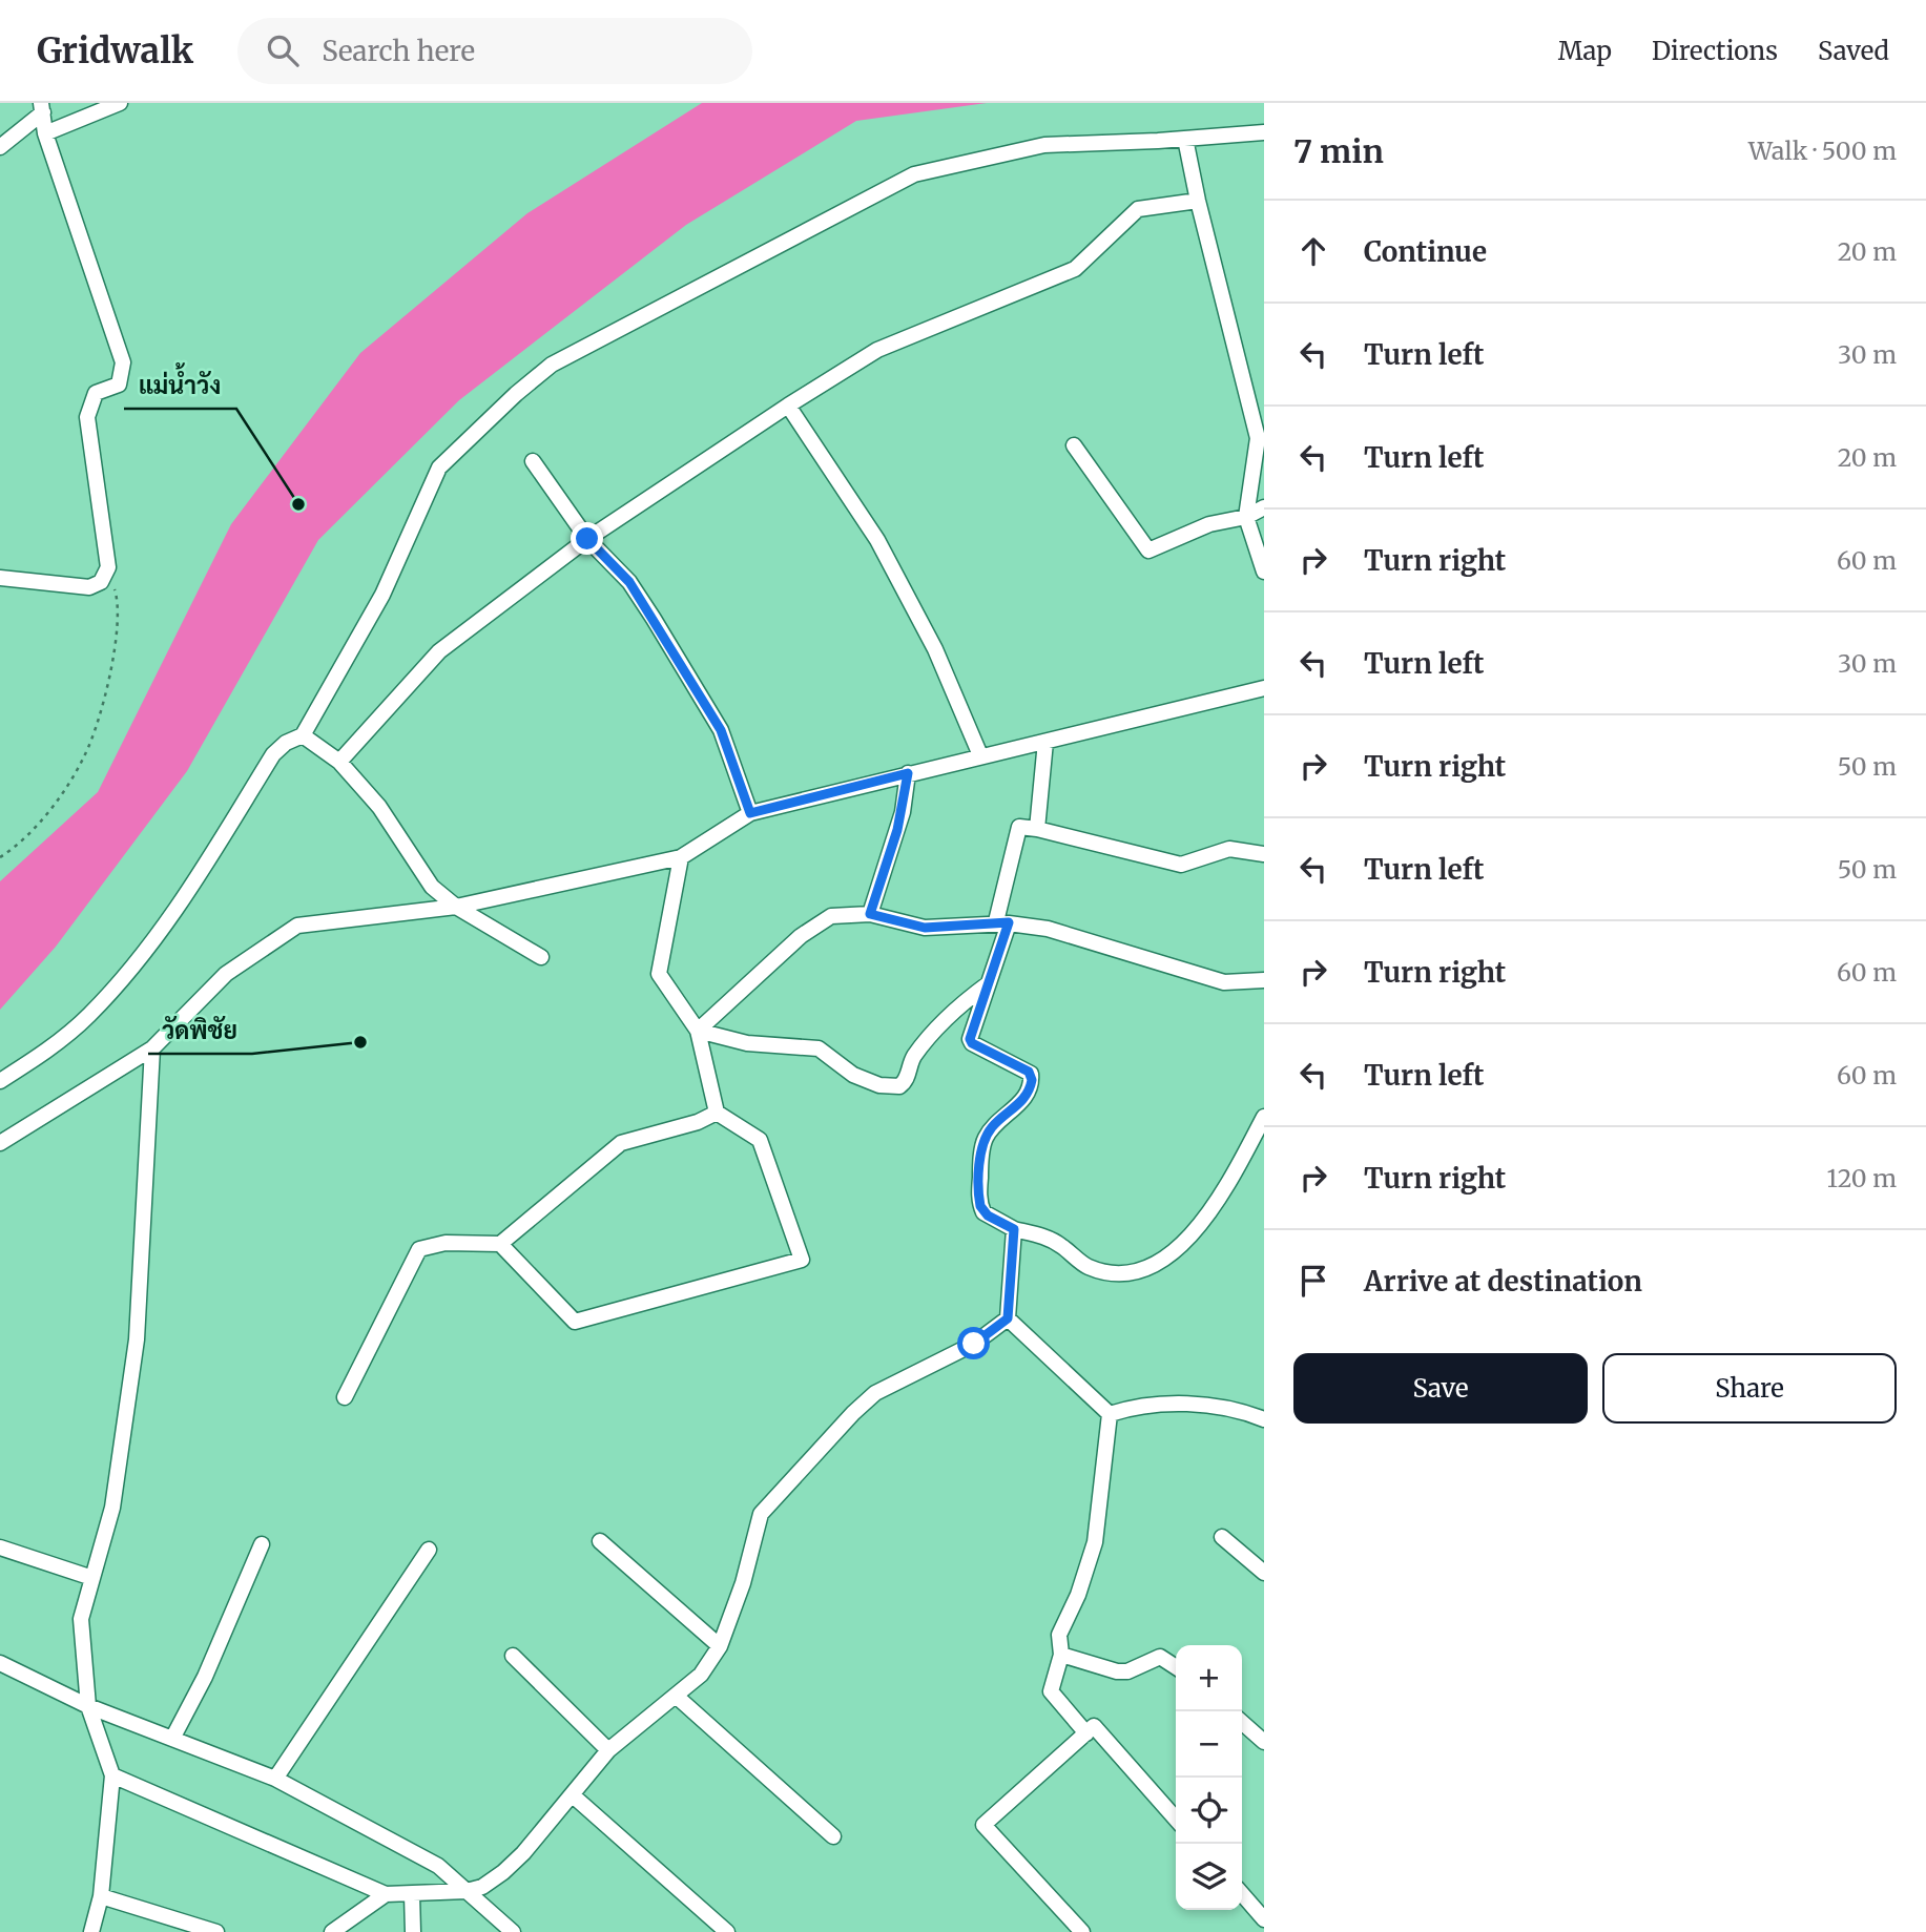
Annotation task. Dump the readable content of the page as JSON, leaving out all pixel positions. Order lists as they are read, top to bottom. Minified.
{"places":["แม่น้ำวัง","วัดพิชัย"],"page":{"header":"Gridwalk","search":"Search here","nav":["Map","Directions","Saved"],"heading":["7 min","Walk · 500 m"],"list":[["Continue","20 m"],["Turn left","30 m"],["Turn left","20 m"],["Turn right","60 m"],["Turn left","30 m"],["Turn right","50 m"],["Turn left","50 m"],["Turn right","60 m"],["Turn left","60 m"],["Turn right","120 m"],"Arrive at destination"],"buttons":["Save","Share"],"map_buttons":["+","−"]}}
